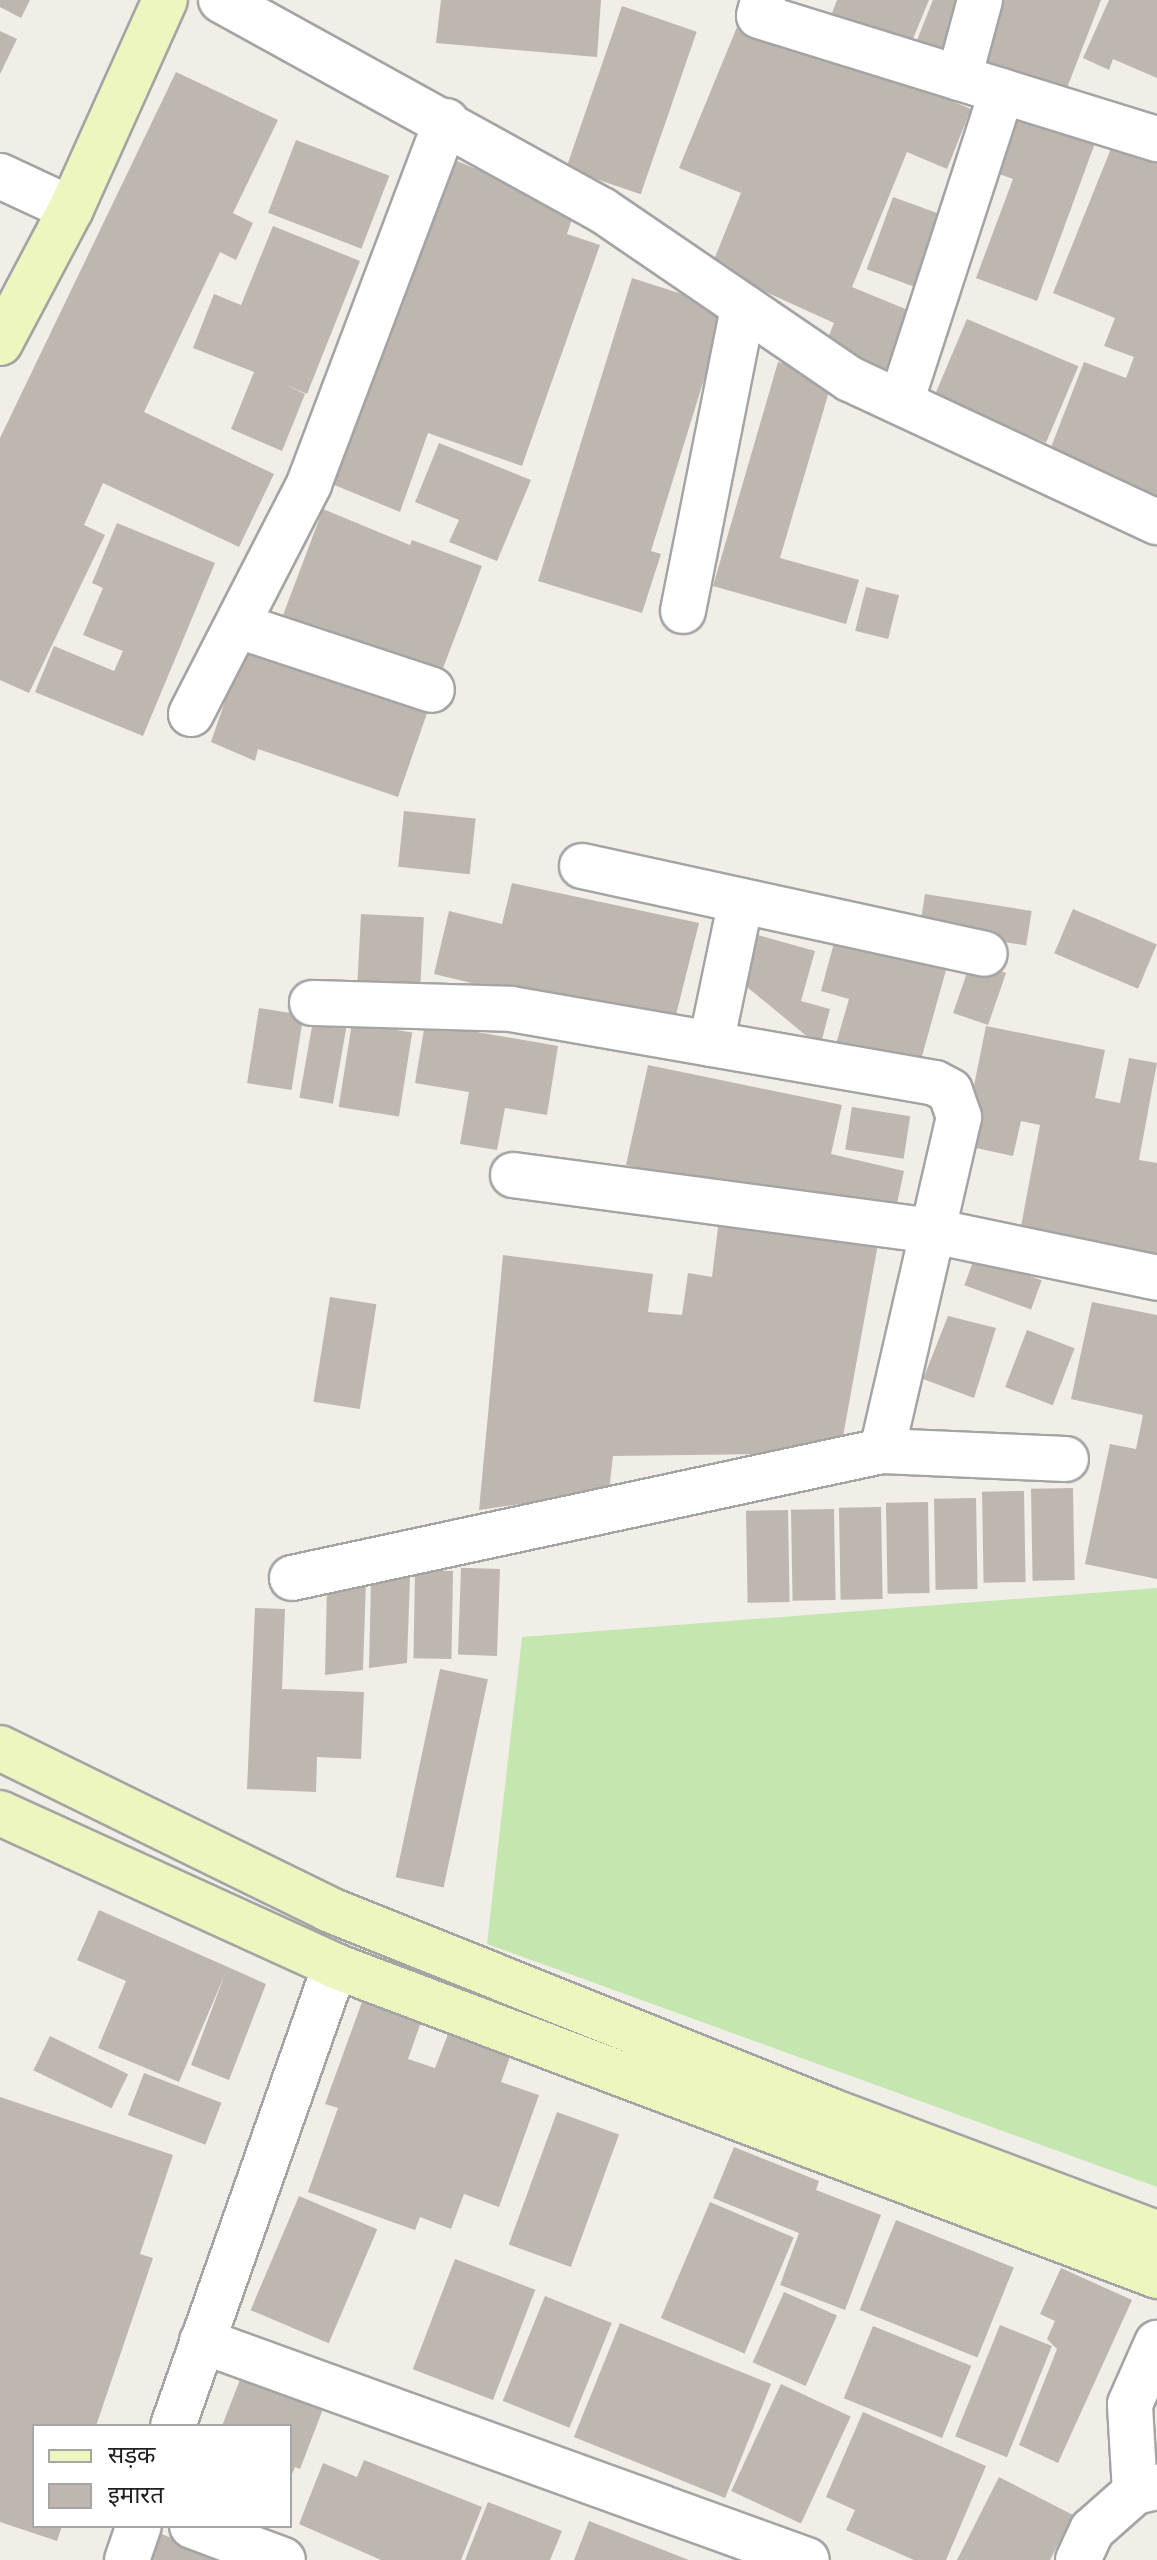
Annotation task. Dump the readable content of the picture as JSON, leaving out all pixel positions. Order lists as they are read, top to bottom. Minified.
{"legend":["सड़क","इमारत"]}
